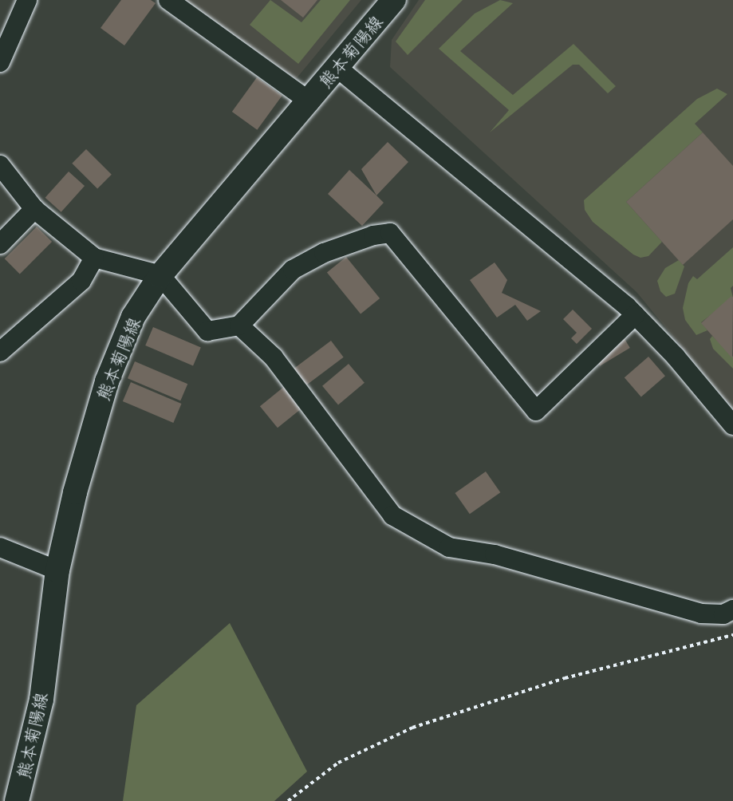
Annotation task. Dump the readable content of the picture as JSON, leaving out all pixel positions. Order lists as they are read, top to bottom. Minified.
{"streets":{"main road":["熊本菊陽線"]}}
